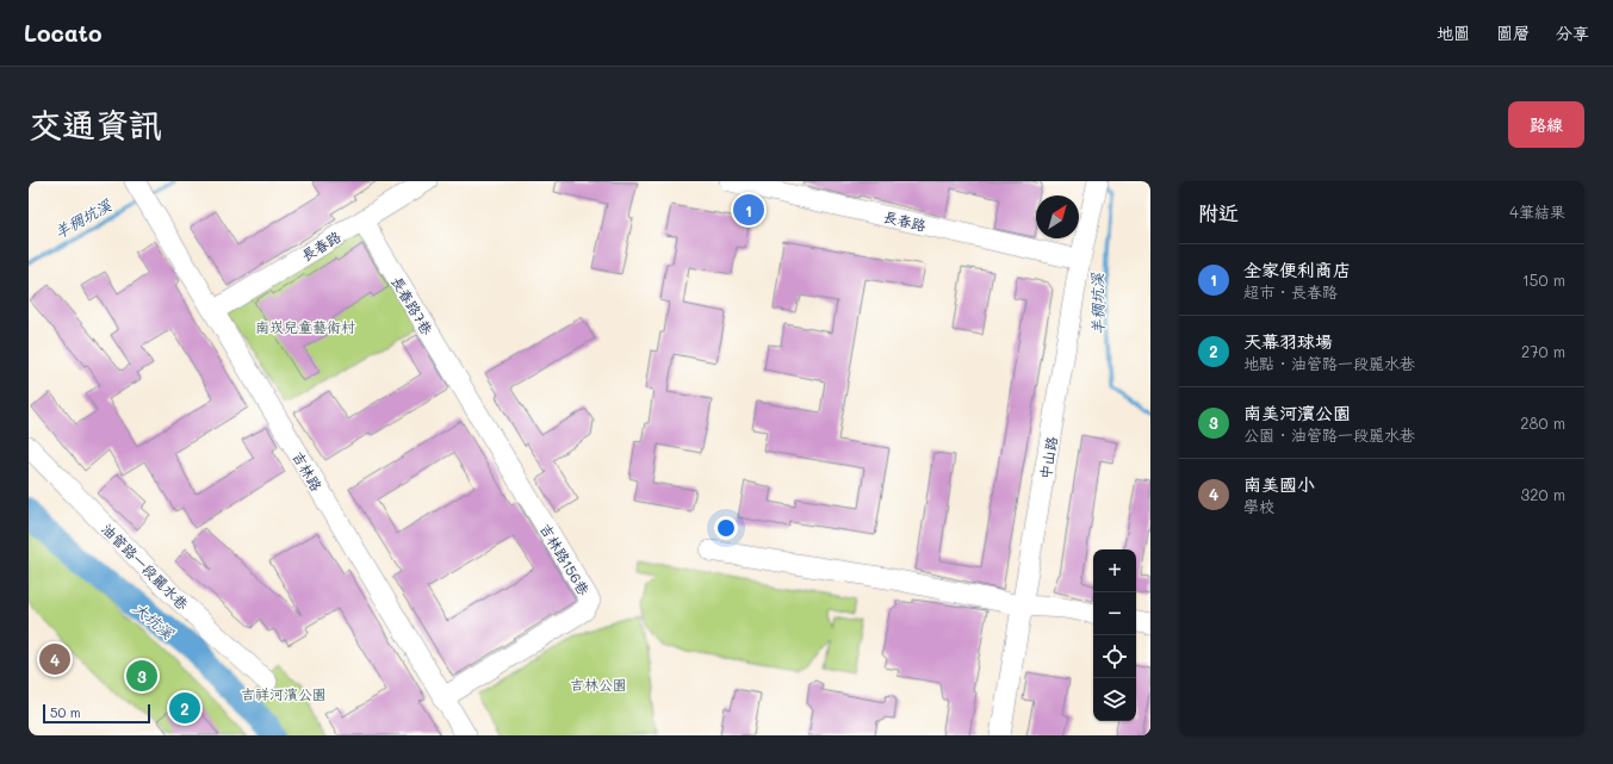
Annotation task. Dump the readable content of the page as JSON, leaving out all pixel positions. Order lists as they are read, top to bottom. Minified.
{"streets":{"street":["長春路","長春路7巷","中山路","吉林路","吉林路156巷","油管路一段麗水巷"]},"crossings":[["長春路","長春路7巷"],["長春路","中山路"],["長春路","吉林路"],["長春路7巷","吉林路156巷"],["吉林路","吉林路156巷"]],"water":["羊稠坑溪","大坑溪"],"parks":["南崁兒童藝術村","吉林公園","吉祥河濱公園"],"scale_bar":"50 m","north":"top right","page":{"header":"Locato","nav":["地圖","圖層","分享"],"buttons":"路線","title":"交通資訊","heading":["附近","4筆結果"],"pins":["1","4","3","2"],"list":[{"mark":"1","name":"全家便利商店","note":"超市 · 長春路","value":"150 m"},{"mark":"2","name":"天幕羽球場","note":"地點 · 油管路一段麗水巷","value":"270 m"},{"mark":"3","name":"南美河濱公園","note":"公園 · 油管路一段麗水巷","value":"280 m"},{"mark":"4","name":"南美國小","note":"學校","value":"320 m"}],"map_buttons":["+","−"],"scale":"50 m"}}
